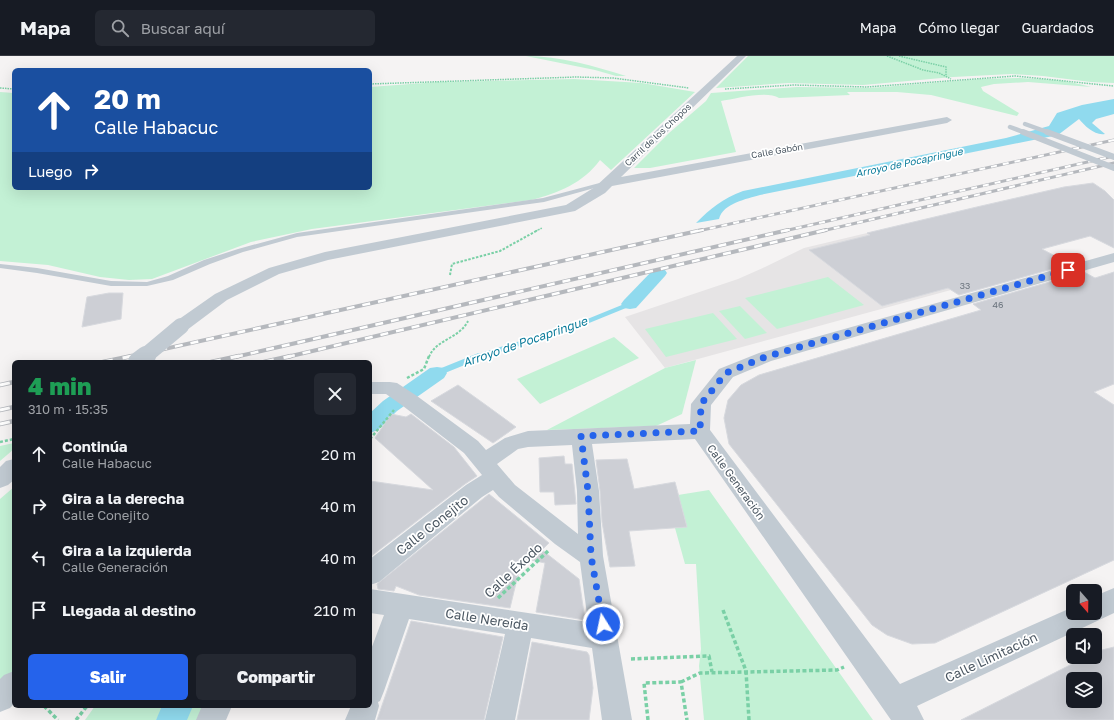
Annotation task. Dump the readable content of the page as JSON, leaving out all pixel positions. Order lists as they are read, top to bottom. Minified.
{"streets":{"street":["Carril de los Chopos","Calle Gabón","Calle Generación","Calle Conejito","Calle Nereida","Calle Limitación"],"path":["Calle Éxodo"]},"crossings":[["Carril de los Chopos","Calle Gabón"],["Calle Generación","Calle Conejito"],["Calle Generación","Calle Limitación"],["Calle Éxodo","Calle Nereida"]],"water":["Arroyo de Pocapringue"],"house_numbers":["33","46"],"north":"bottom","page":{"header":"Mapa","search":"Buscar aquí","nav":["Mapa","Cómo llegar","Guardados"],"turn":["20 m","Calle Habacuc"],"then":"Luego","heading":["4 min","310 m · 15:35"],"list":[{"name":"Continúa","note":"Calle Habacuc","value":"20 m"},{"name":"Gira a la derecha","note":"Calle Conejito","value":"40 m"},{"name":"Gira a la izquierda","note":"Calle Generación","value":"40 m"},{"name":"Llegada al destino","value":"210 m"}],"buttons":["Salir","Compartir"]}}
